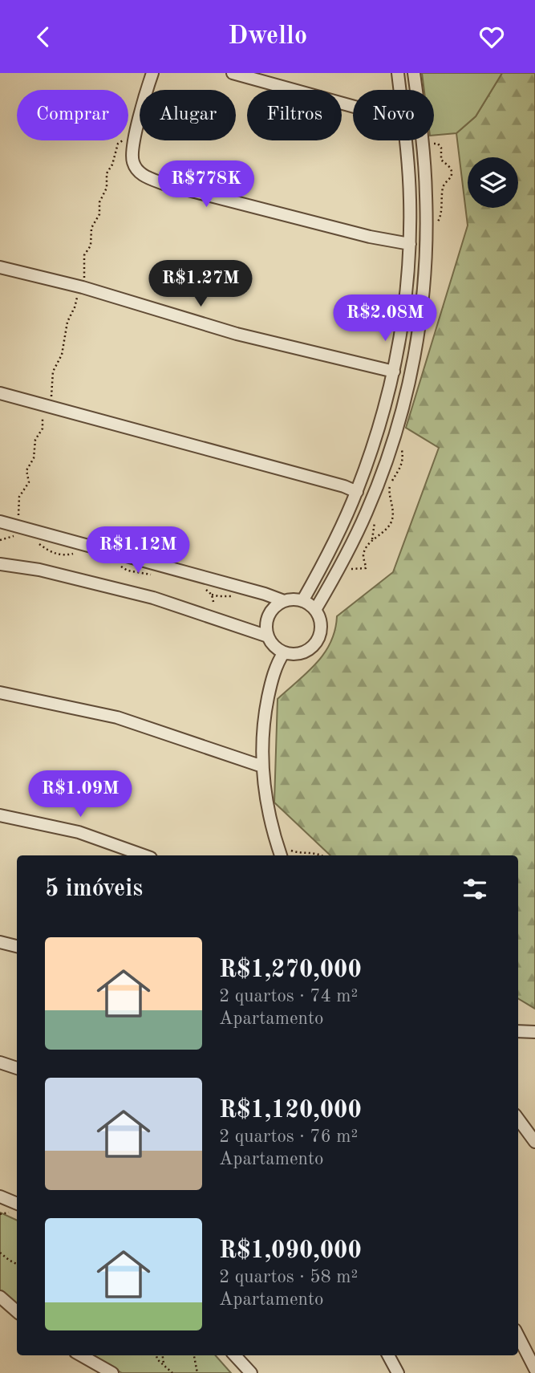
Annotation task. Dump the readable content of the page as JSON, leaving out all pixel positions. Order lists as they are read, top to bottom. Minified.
{"page":{"header":"Dwello","chip":["Comprar","Alugar","Filtros","Novo"],"price":["R$778K","R$1.27M","R$2.08M","R$1.12M","R$1.09M"],"heading":"5 imóveis","list":[{"name":"R$1,270,000","note":"2 quartos · 74 m² · Apartamento"},{"name":"R$1,120,000","note":"2 quartos · 76 m² · Apartamento"},{"name":"R$1,090,000","note":"2 quartos · 58 m² · Apartamento"}]}}
